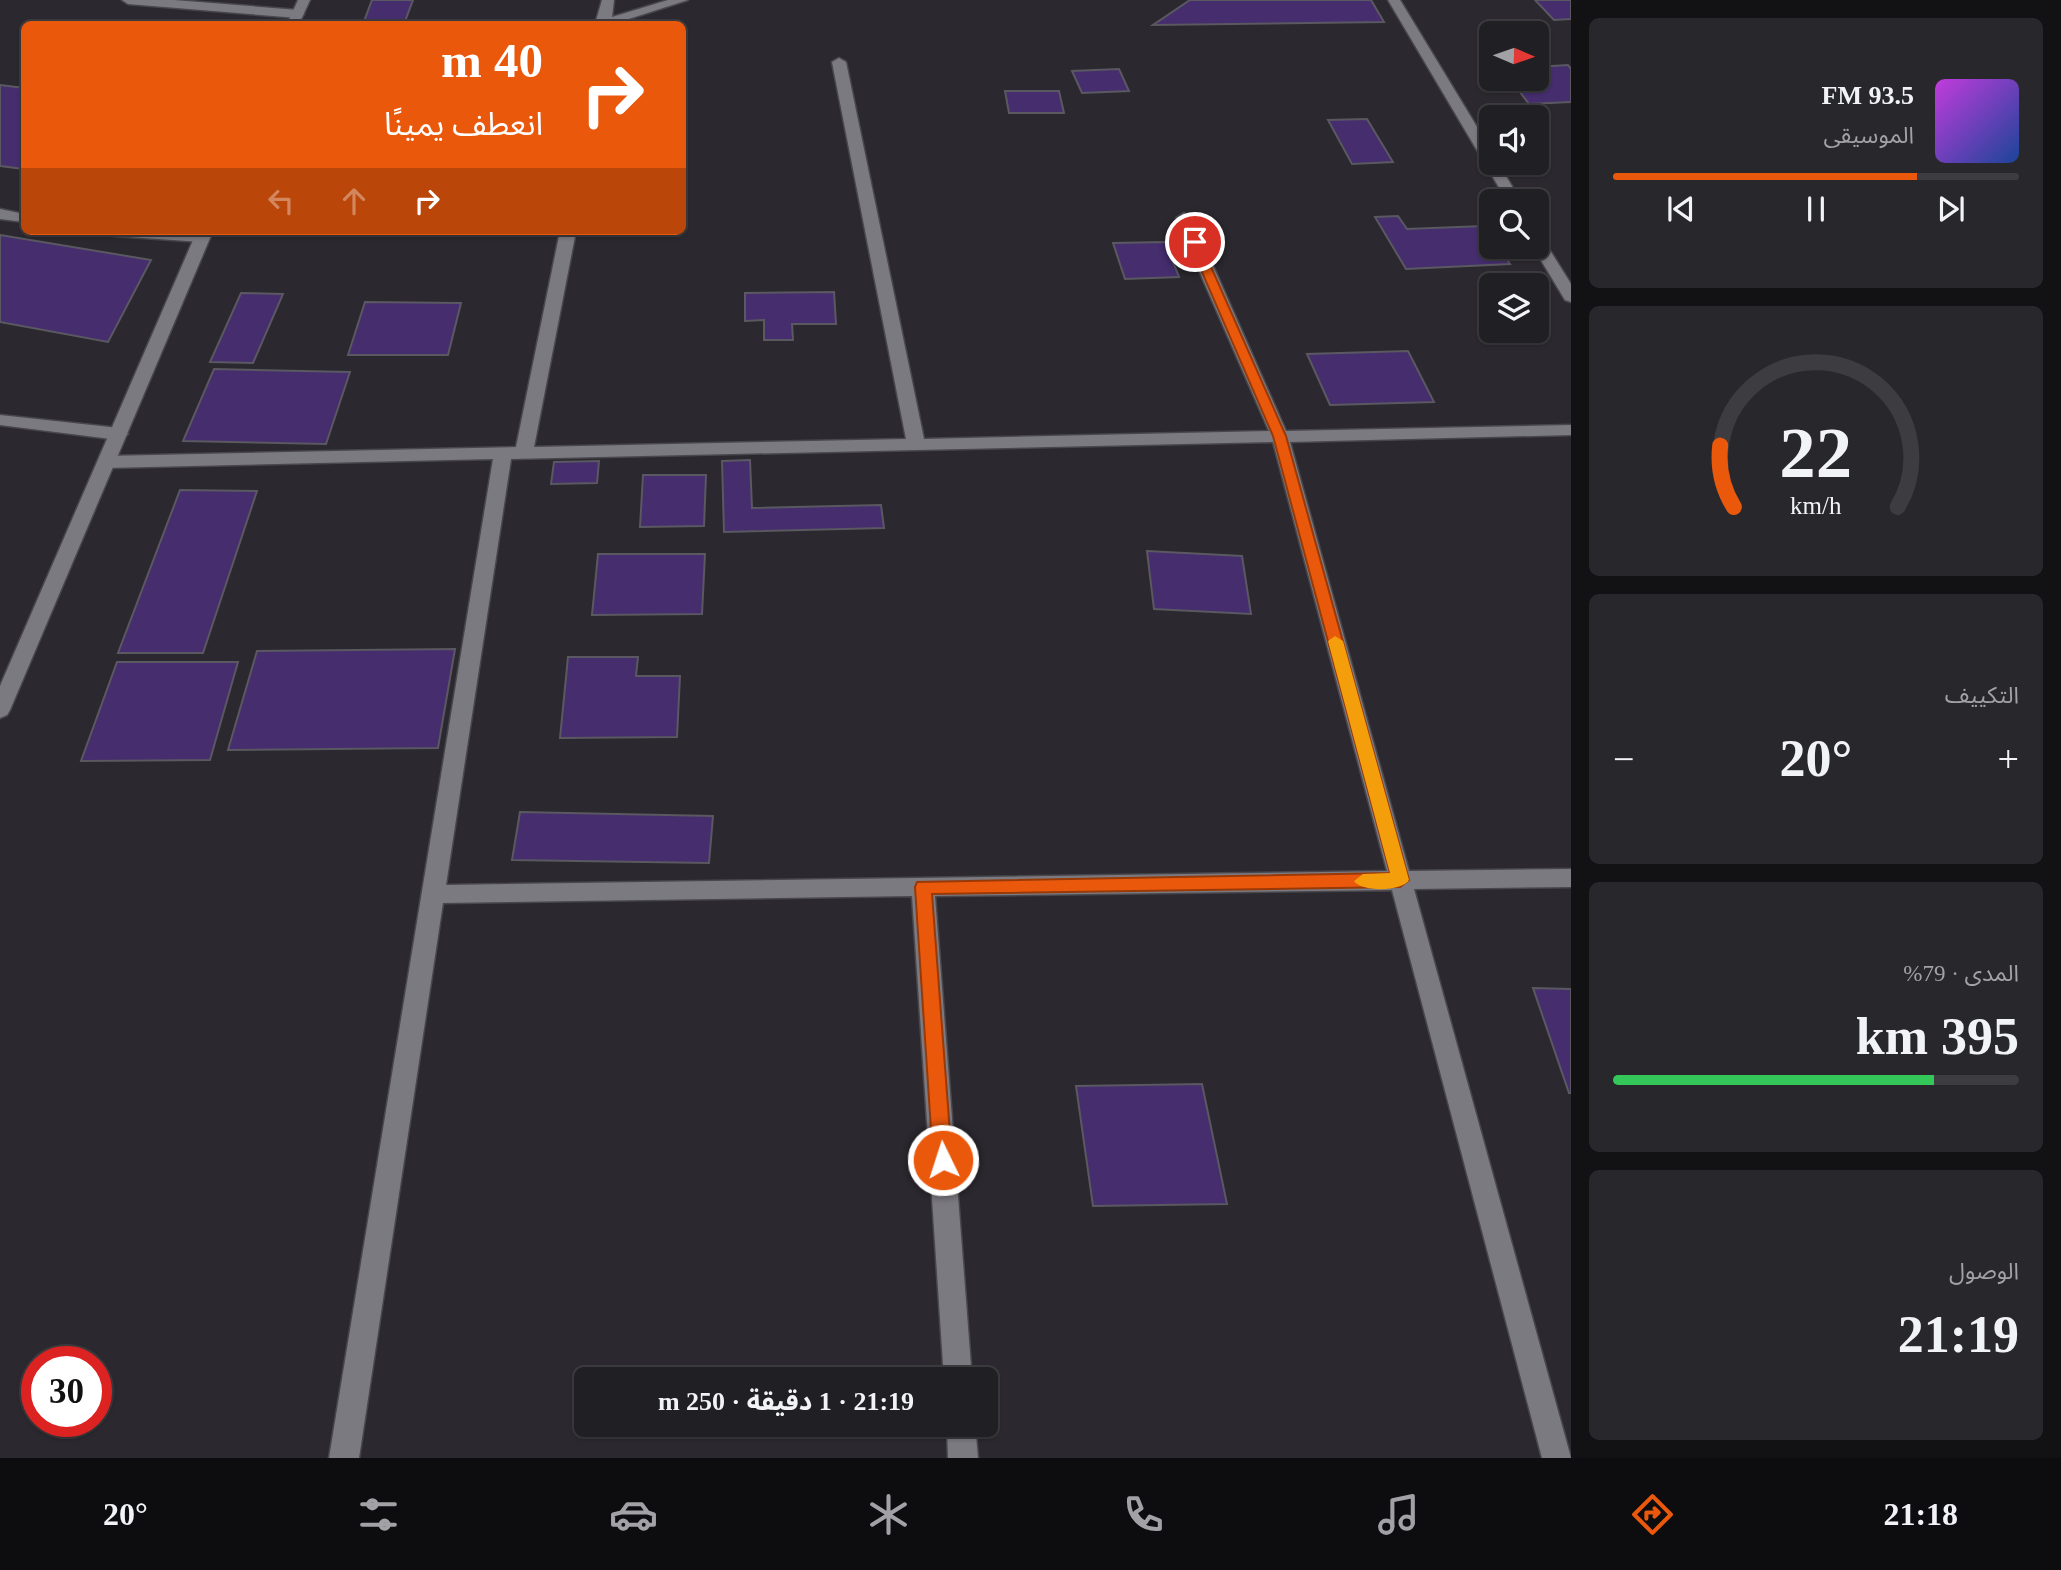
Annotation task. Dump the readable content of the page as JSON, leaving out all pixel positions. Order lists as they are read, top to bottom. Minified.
{"north":"right","page":{"turn":["40 m","انعطف يمينًا"],"song":["93.5 FM","الموسيقى"],"tile":["التكييف",["المدى · 79%","395 km"],["الوصول","21:19"]],"heat":["−","20°","+"],"limit":"30","trip":"21:19 · 1 دقيقة · 250 m","tabs":["21:18","20°"],"gauge":["22","km/h"]}}
